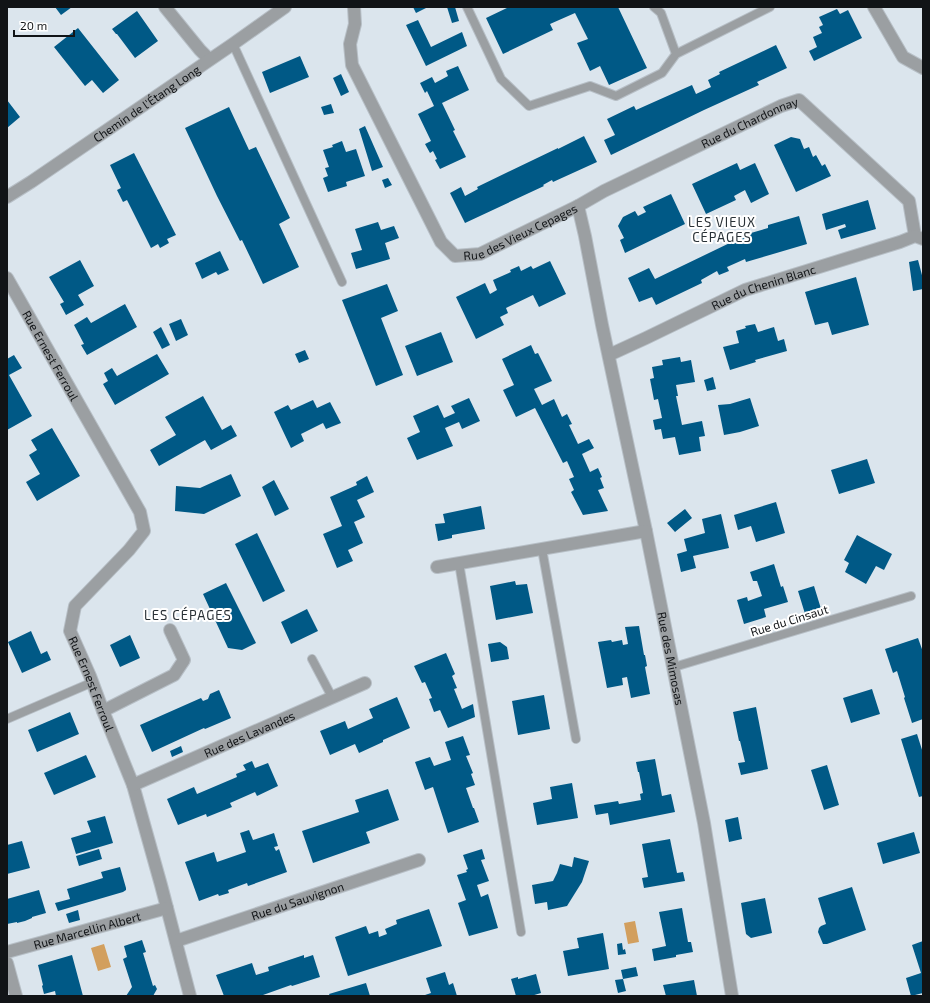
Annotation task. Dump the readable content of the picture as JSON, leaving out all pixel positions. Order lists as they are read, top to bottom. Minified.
{"streets":{"street":["Chemin de l'Étang Long","Rue du Chardonnay","Rue des Vieux Cepages","Rue du Chenin Blanc","Rue Ernest Ferroul","Rue des Mimosas","Rue des Lavandes","Rue du Sauvignon","Rue Marcellin Albert"],"lane":["Rue du Cinsaut"]},"crossings":[["Rue du Chardonnay","Rue des Vieux Cepages"],["Rue du Chardonnay","Rue du Chenin Blanc"],["Rue des Vieux Cepages","Rue du Chenin Blanc"],["Rue des Vieux Cepages","Rue des Mimosas"],["Rue Ernest Ferroul","Rue des Lavandes"],["Rue Ernest Ferroul","Rue du Sauvignon"],["Rue Ernest Ferroul","Rue Marcellin Albert"],["Rue du Cinsaut","Rue des Mimosas"]],"districts":["LES VIEUX CÉPAGES","LES CÉPAGES"],"scale_bar":"20 m"}
